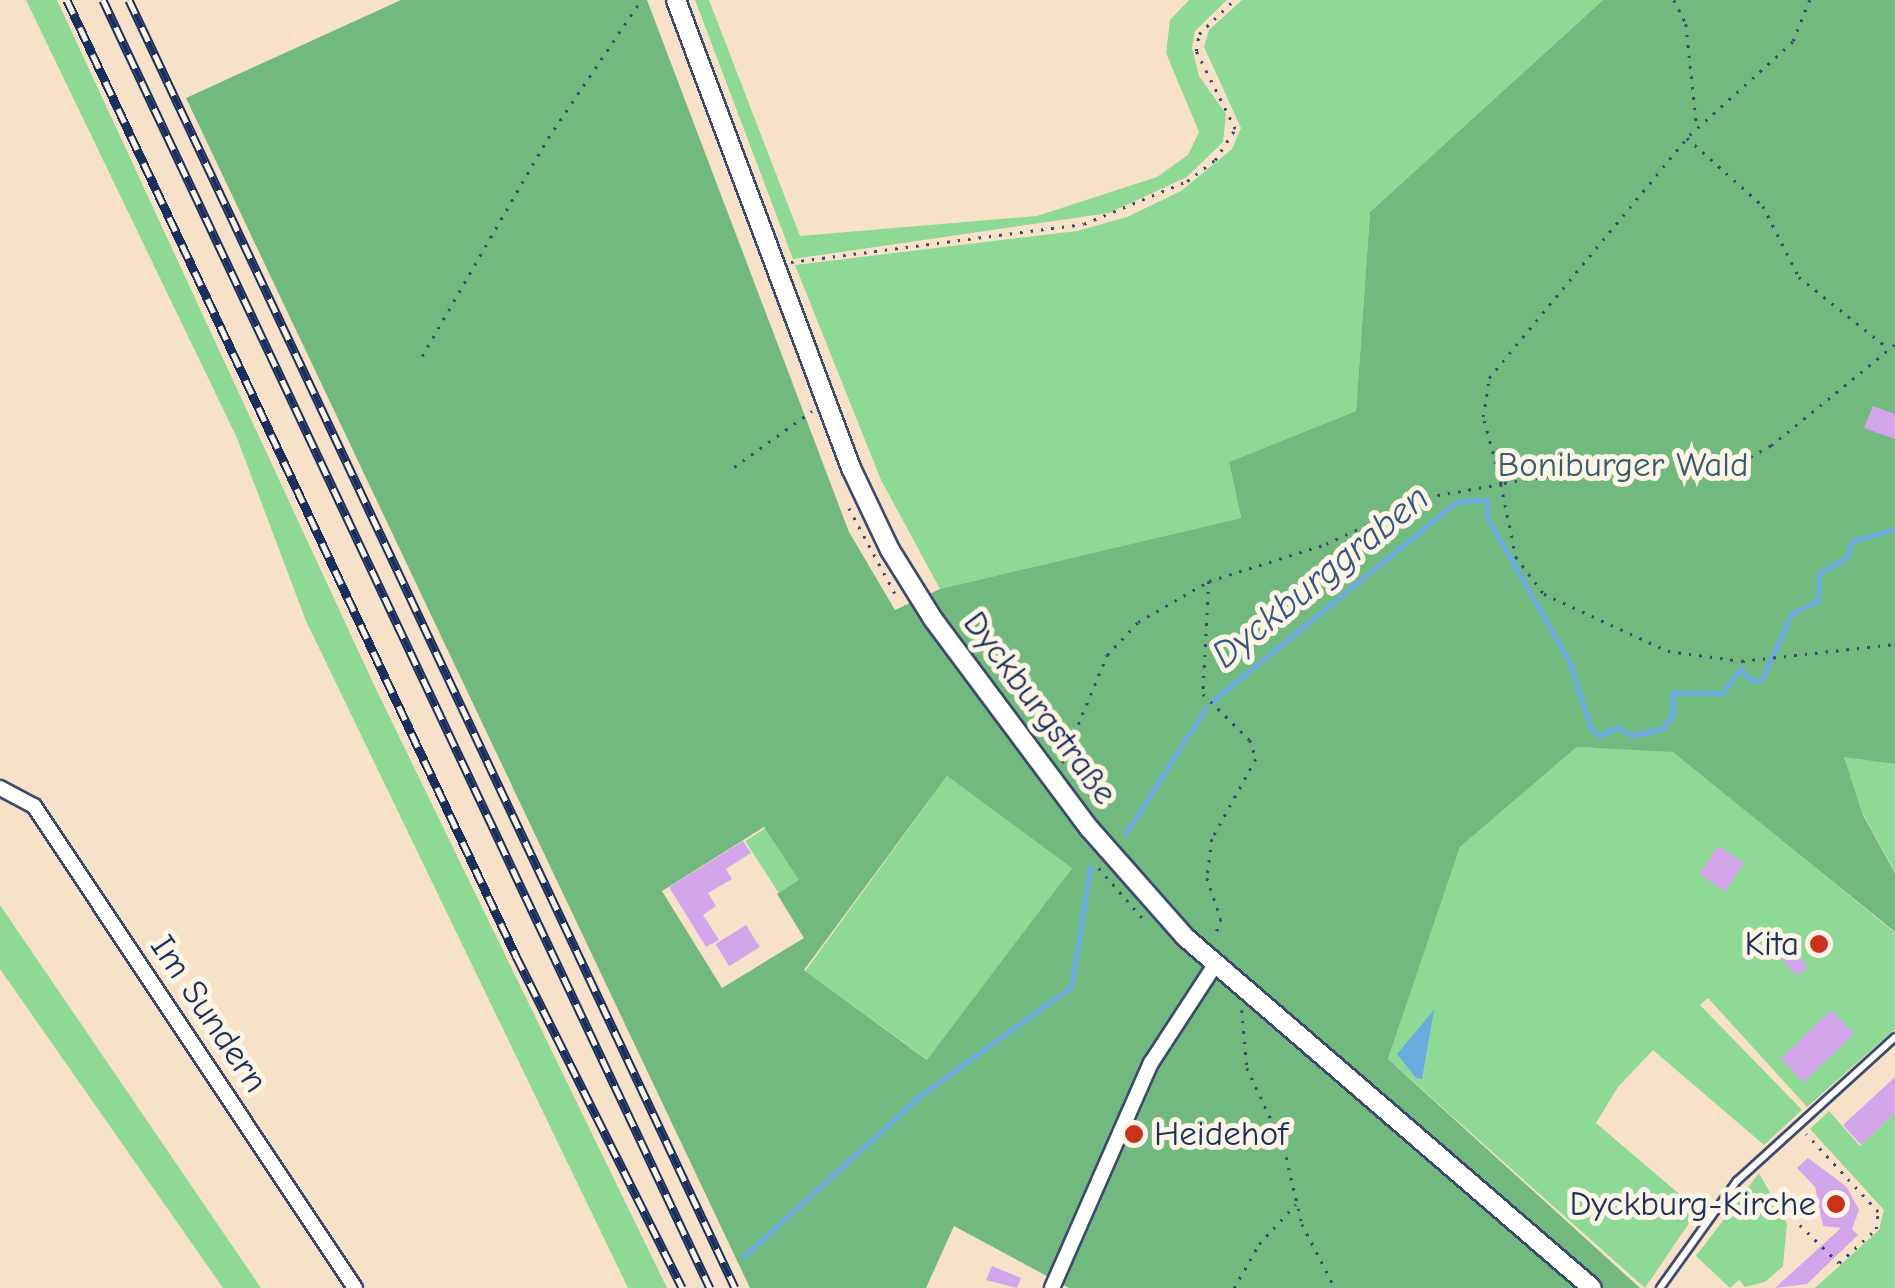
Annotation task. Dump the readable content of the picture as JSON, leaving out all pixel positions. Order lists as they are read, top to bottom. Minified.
{"streets":{"street":["Dyckburgstraße","Im Sundern"]},"water":["Dyckburggraben"],"parks":["Boniburger Wald"],"places":["Kita","Heidehof","Dyckburg-Kirche"]}
